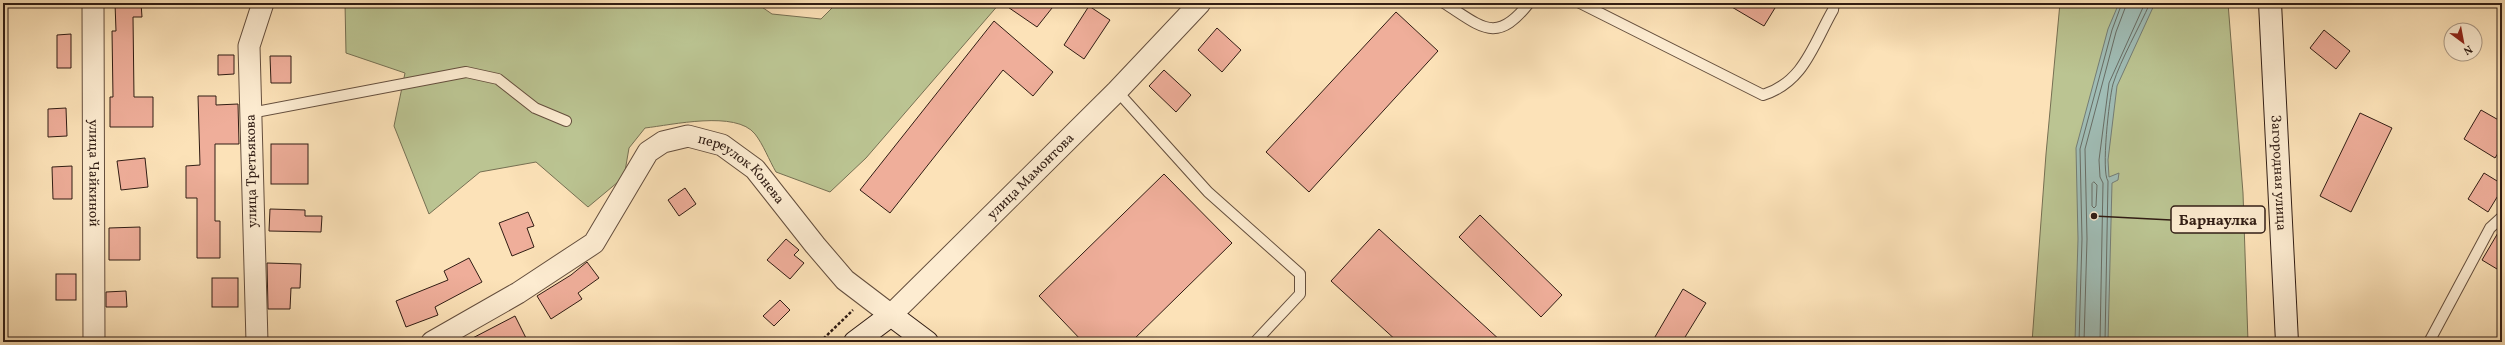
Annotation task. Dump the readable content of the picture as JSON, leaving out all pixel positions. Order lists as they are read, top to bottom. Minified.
{"streets":{"main road":["Загородная улица","улица Мамонтова"],"street":["улица Третьякова","улица Чайкиной","переулок Конева"]},"crossings":[["переулок Конева","улица Мамонтова"]],"places":["Барнаулка"],"north":"bottom right"}
